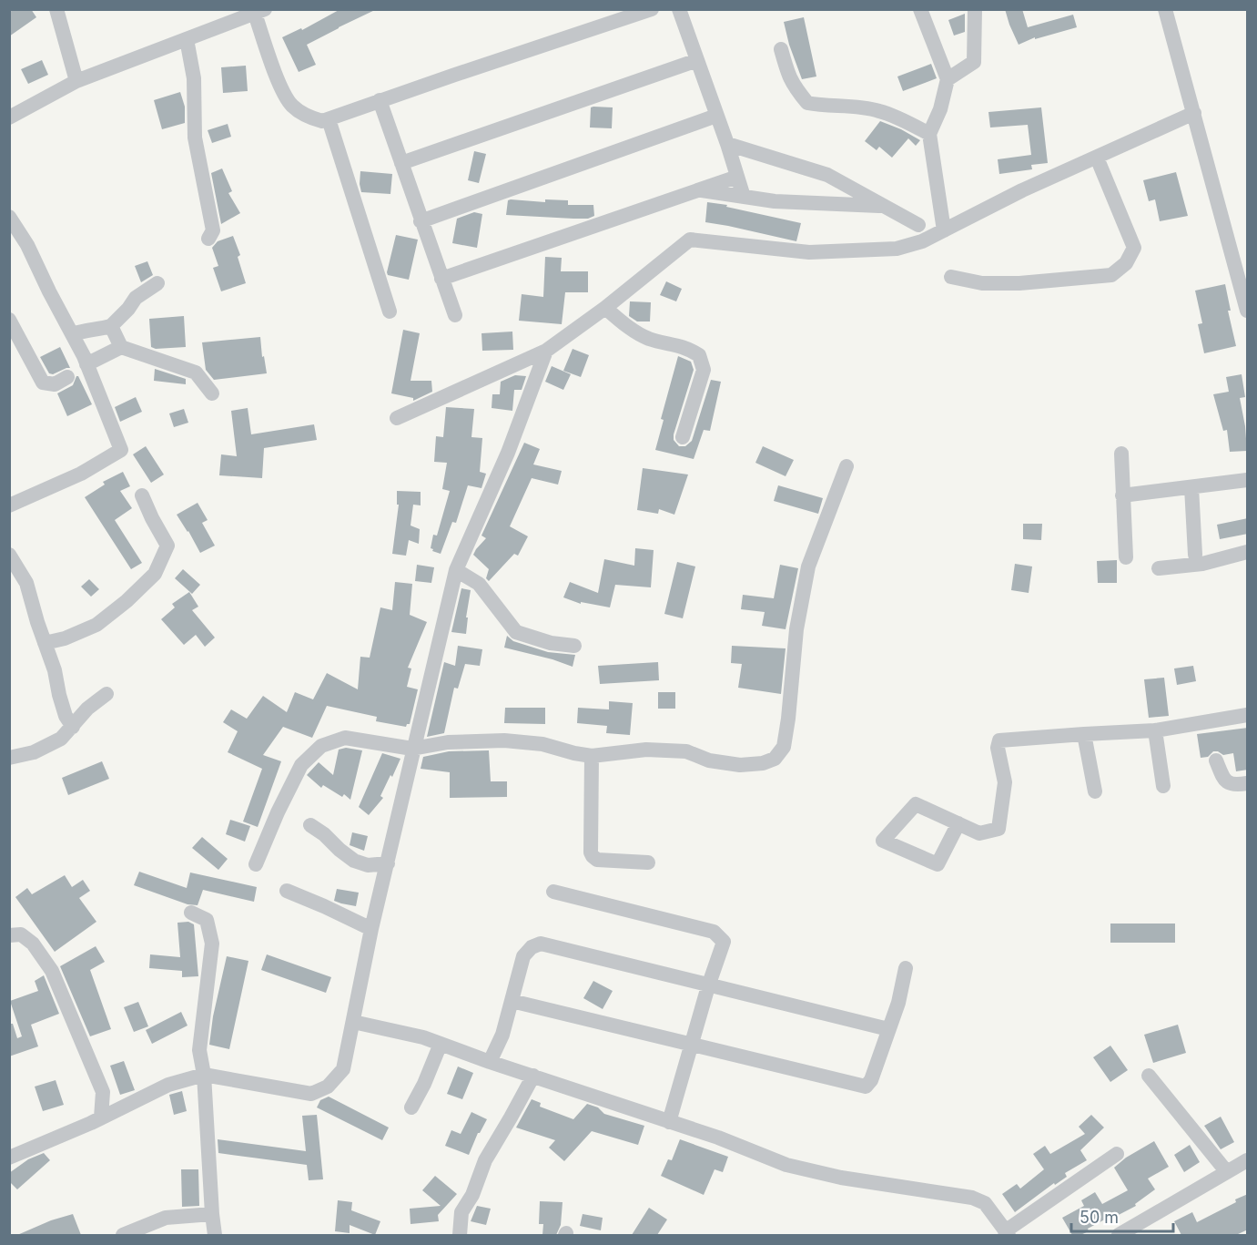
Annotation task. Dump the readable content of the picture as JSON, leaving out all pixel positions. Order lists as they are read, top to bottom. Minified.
{"scale_bar":"50 m"}
